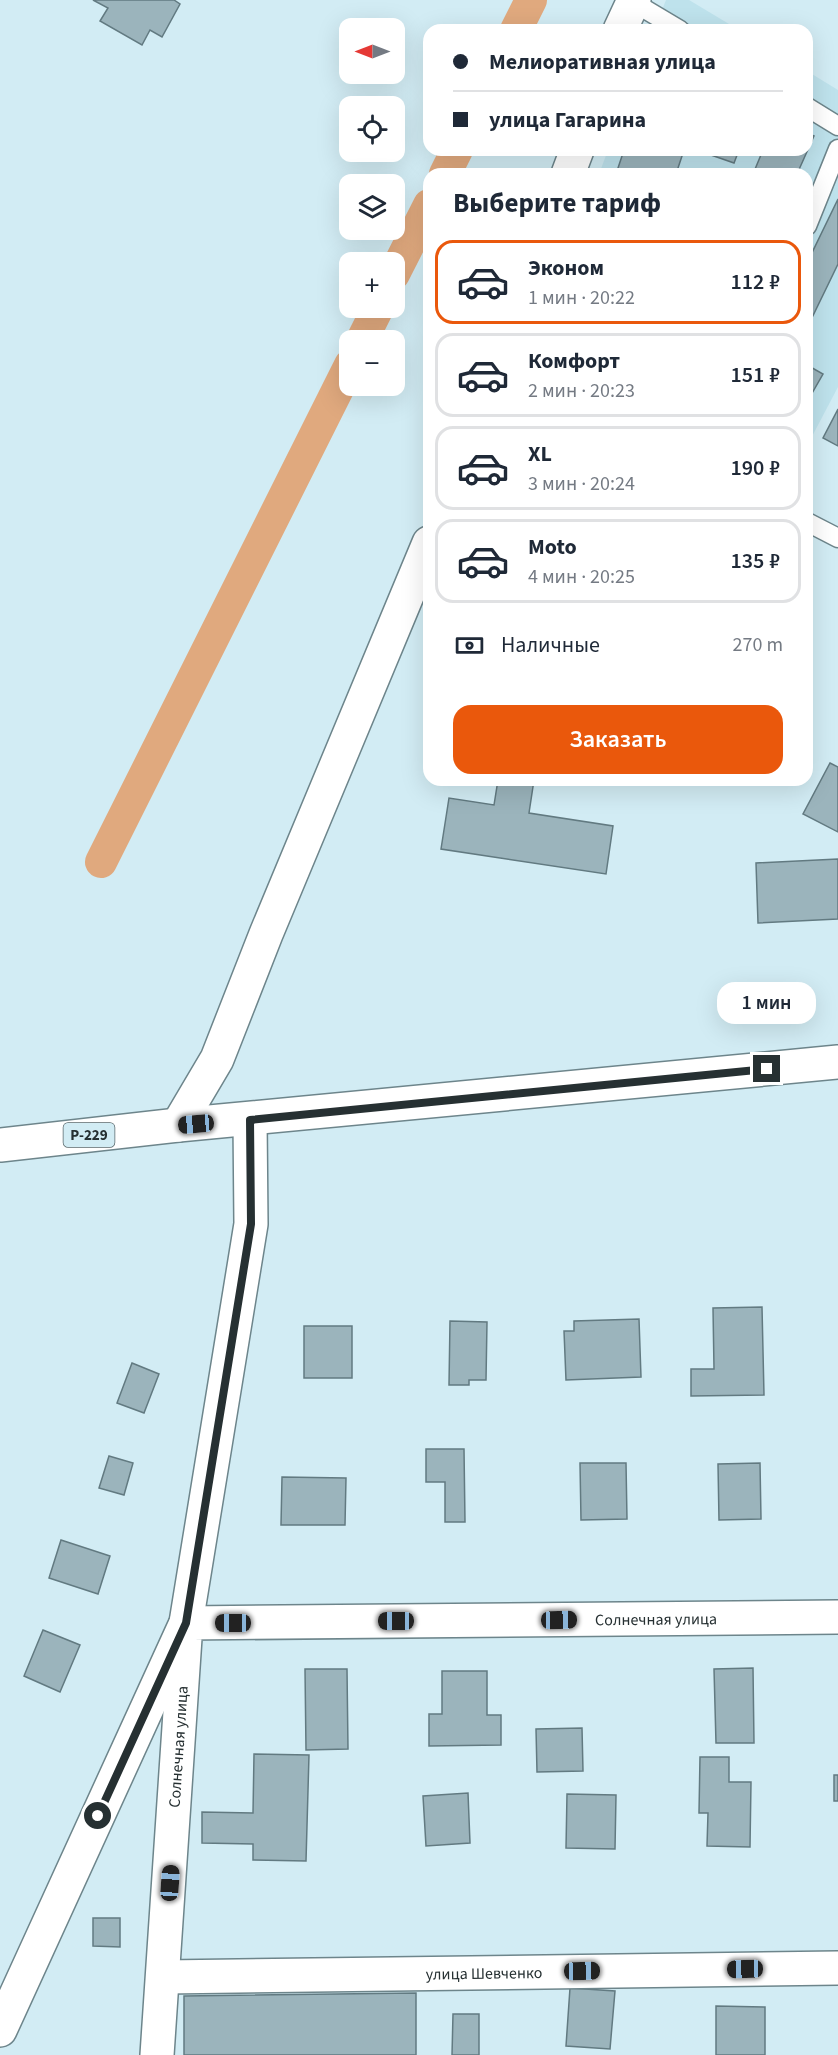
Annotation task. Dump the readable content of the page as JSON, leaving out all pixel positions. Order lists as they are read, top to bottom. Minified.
{"streets":{"street":["Р-229","Солнечная улица","улица Шевченко"]},"crossings":[["Солнечная улица","улица Шевченко"]],"north":"left","page":{"map_buttons":["+","−"],"banner":["Мелиоративная улица","улица Гагарина"],"heading":"Выберите тариф","list":[{"name":"Эконом","note":"1 мин · 20:22","value":"112 ₽"},{"name":"Комфорт","note":"2 мин · 20:23","value":"151 ₽"},{"name":"XL","note":"3 мин · 20:24","value":"190 ₽"},{"name":"Moto","note":"4 мин · 20:25","value":"135 ₽"}],"pay":["Наличные","270 m"],"buttons":"Заказать","bubble":"1 мин"}}
